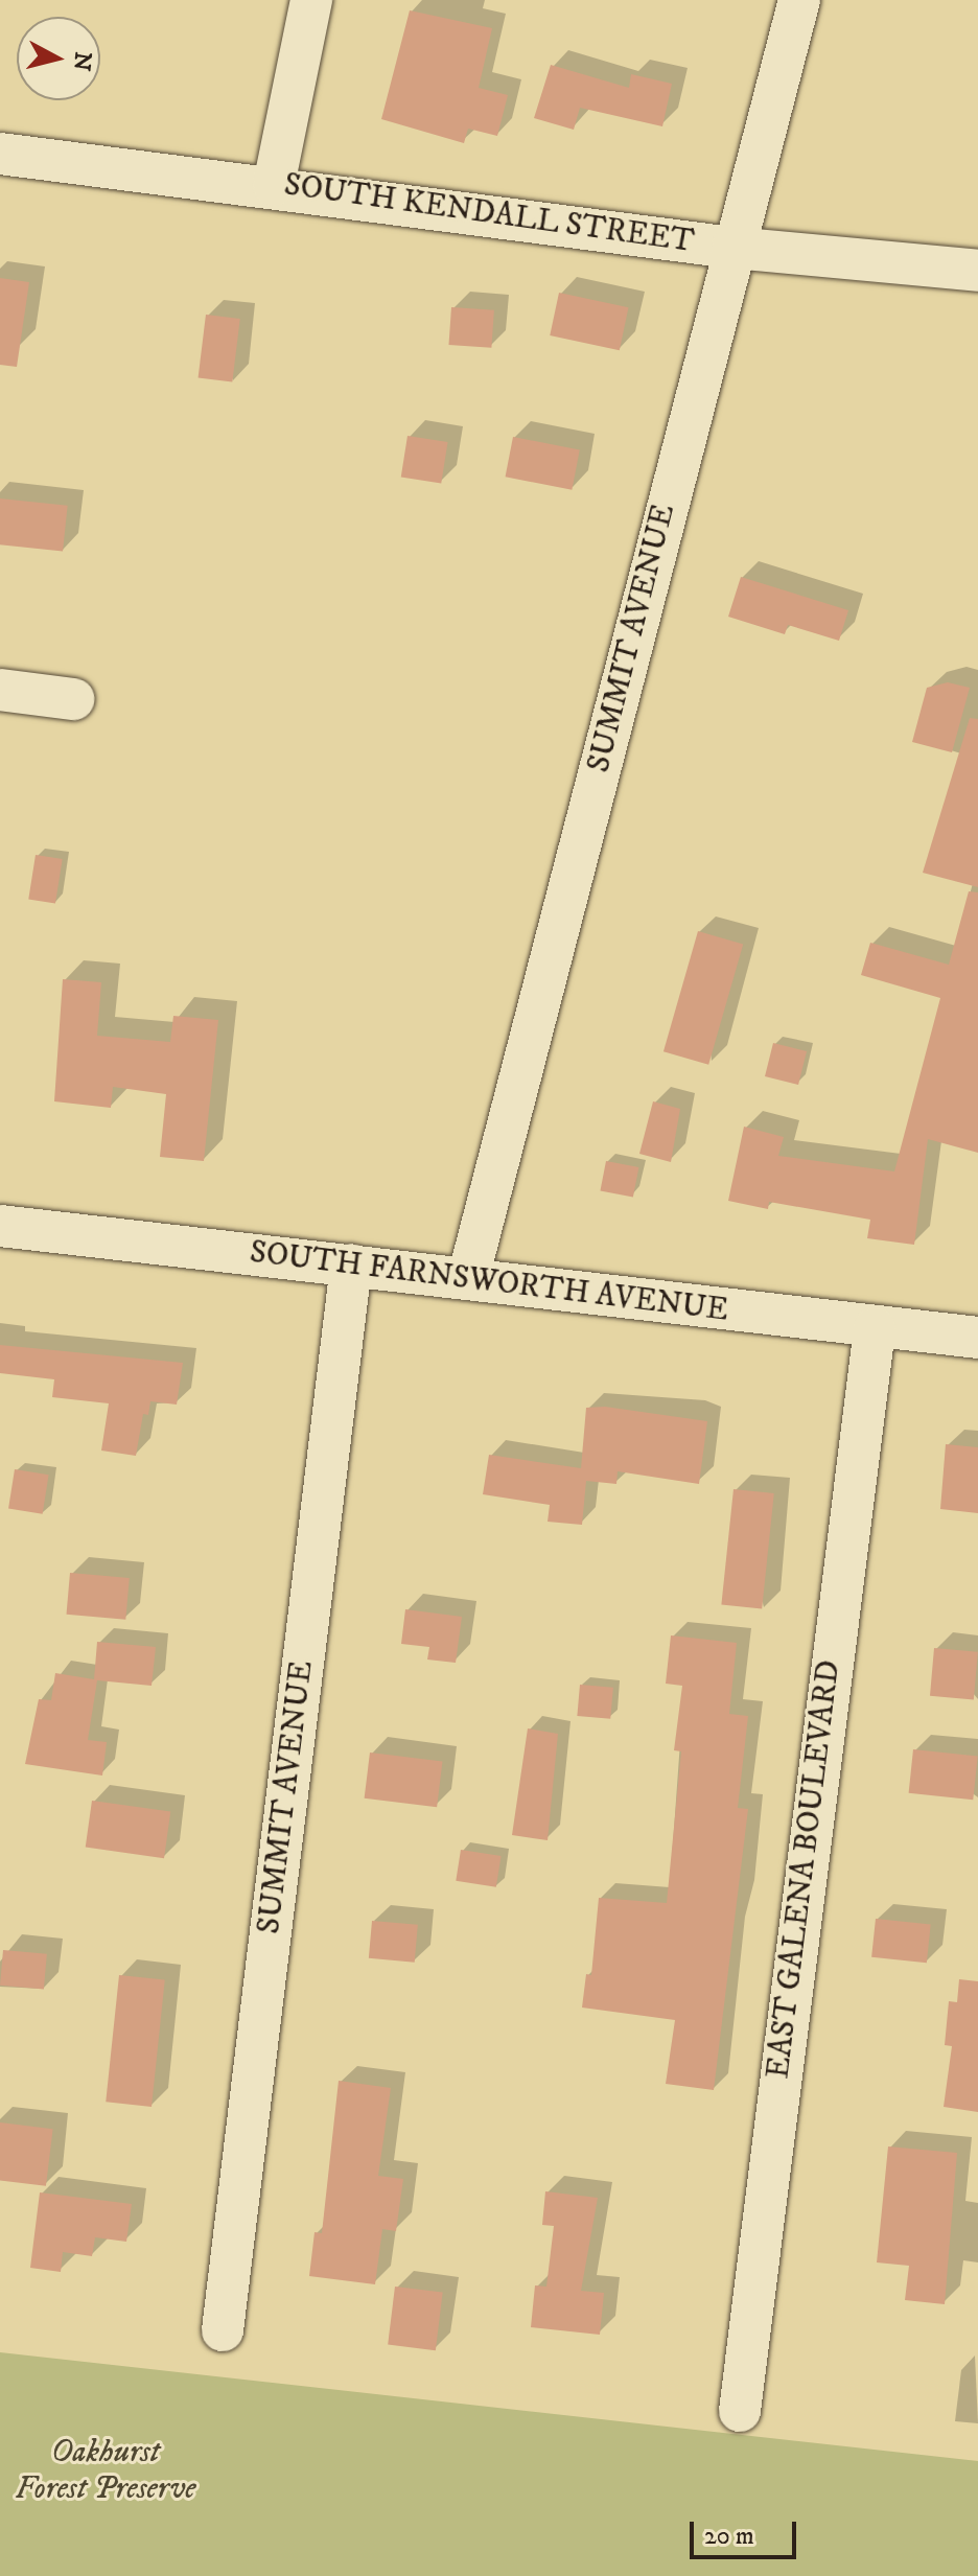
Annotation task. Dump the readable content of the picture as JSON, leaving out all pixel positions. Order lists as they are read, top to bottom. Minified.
{"streets":{"street":["SOUTH KENDALL STREET","SUMMIT AVENUE","SOUTH FARNSWORTH AVENUE","EAST GALENA BOULEVARD"]},"crossings":[["SOUTH KENDALL STREET","SUMMIT AVENUE"],["SUMMIT AVENUE","SOUTH FARNSWORTH AVENUE"],["SOUTH FARNSWORTH AVENUE","EAST GALENA BOULEVARD"]],"parks":["Oakhurst Forest Preserve"],"scale_bar":"20 m","north":"right"}
